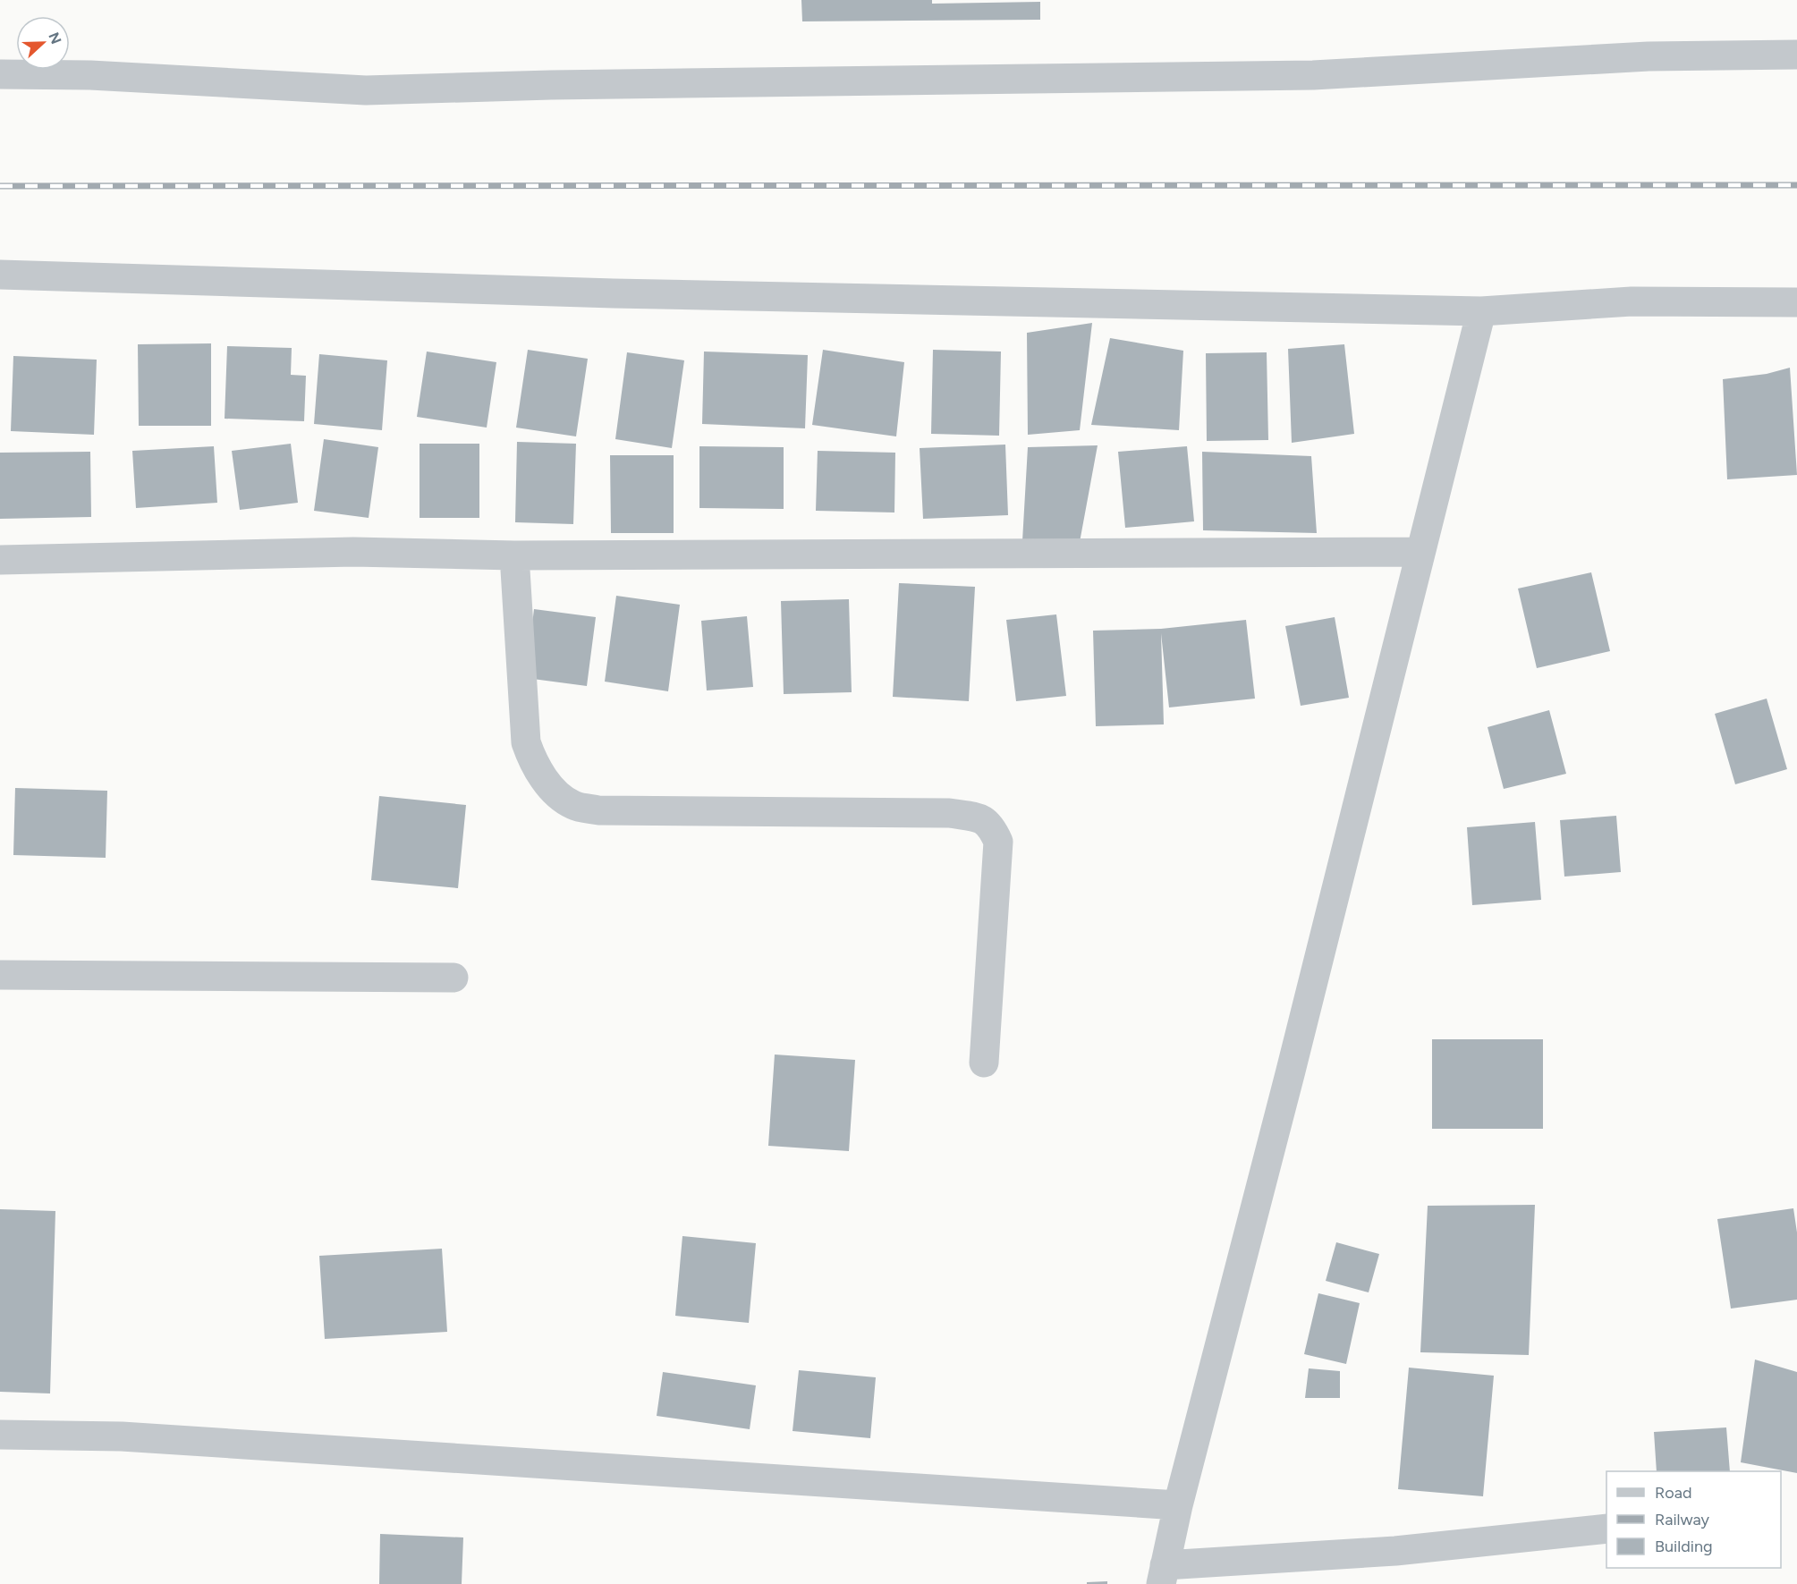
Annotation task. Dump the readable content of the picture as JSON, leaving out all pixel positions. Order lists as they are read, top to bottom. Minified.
{"legend":["Road","Railway","Building"],"north":"right"}
